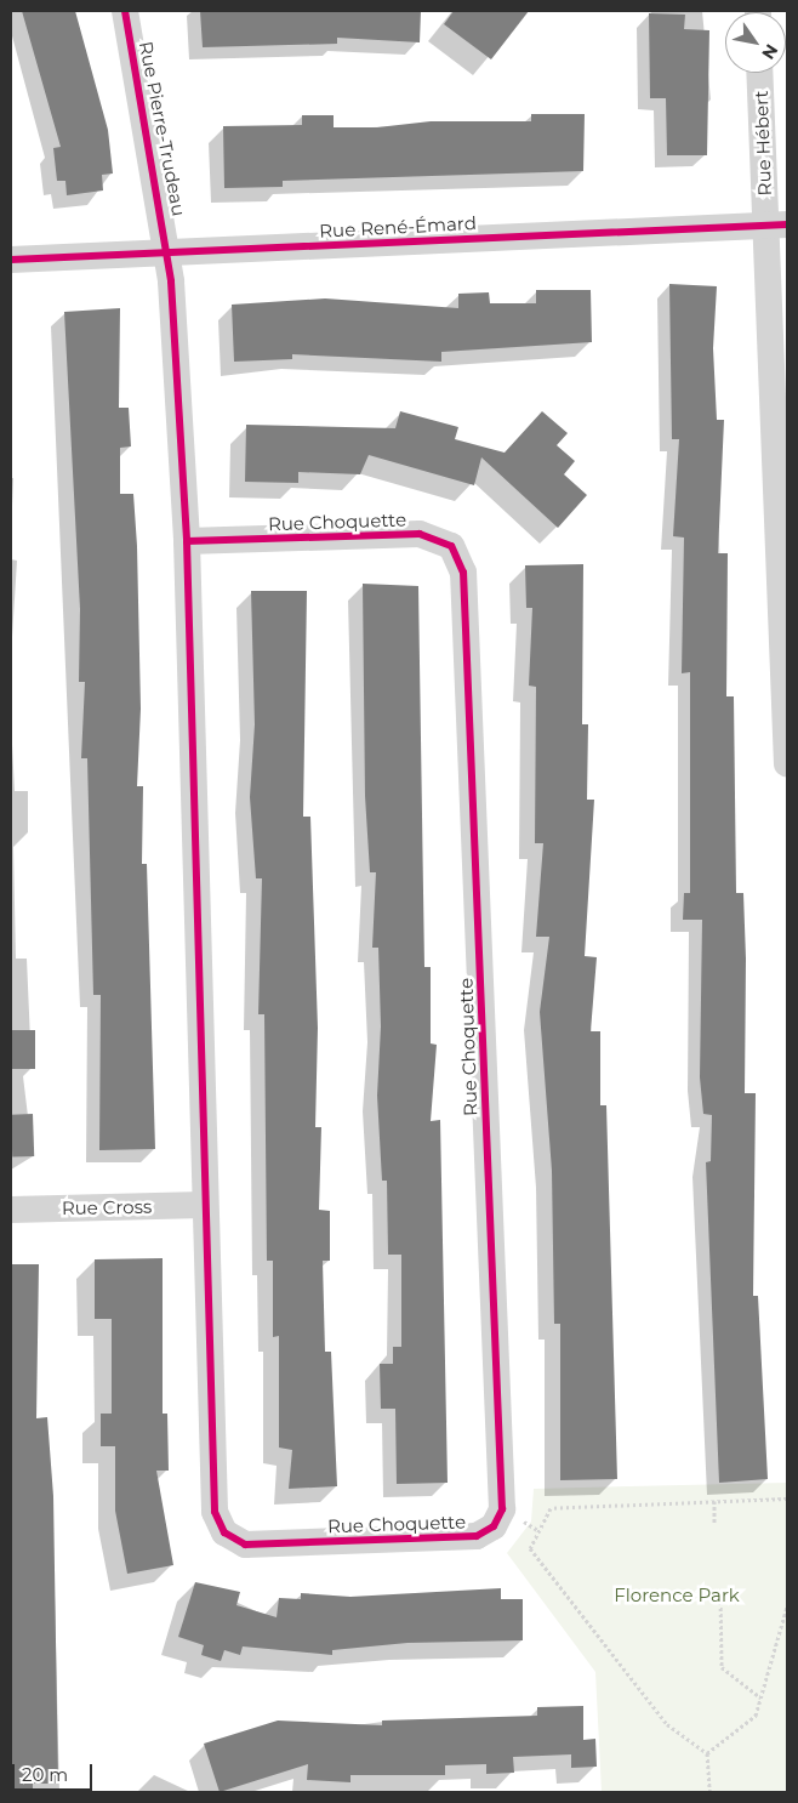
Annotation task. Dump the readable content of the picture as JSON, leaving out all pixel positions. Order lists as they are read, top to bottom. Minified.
{"streets":{"street":["Rue Pierre-Trudeau","Rue Hébert","Rue René-Émard","Rue Choquette","Rue Cross"]},"crossings":[["Rue Pierre-Trudeau","Rue René-Émard"],["Rue Pierre-Trudeau","Rue Choquette"],["Rue Hébert","Rue René-Émard"],["Rue René-Émard","Rue Choquette"],["Rue Choquette","Rue Cross"]],"parks":["Florence Park"],"scale_bar":"20 m","north":"bottom right"}
